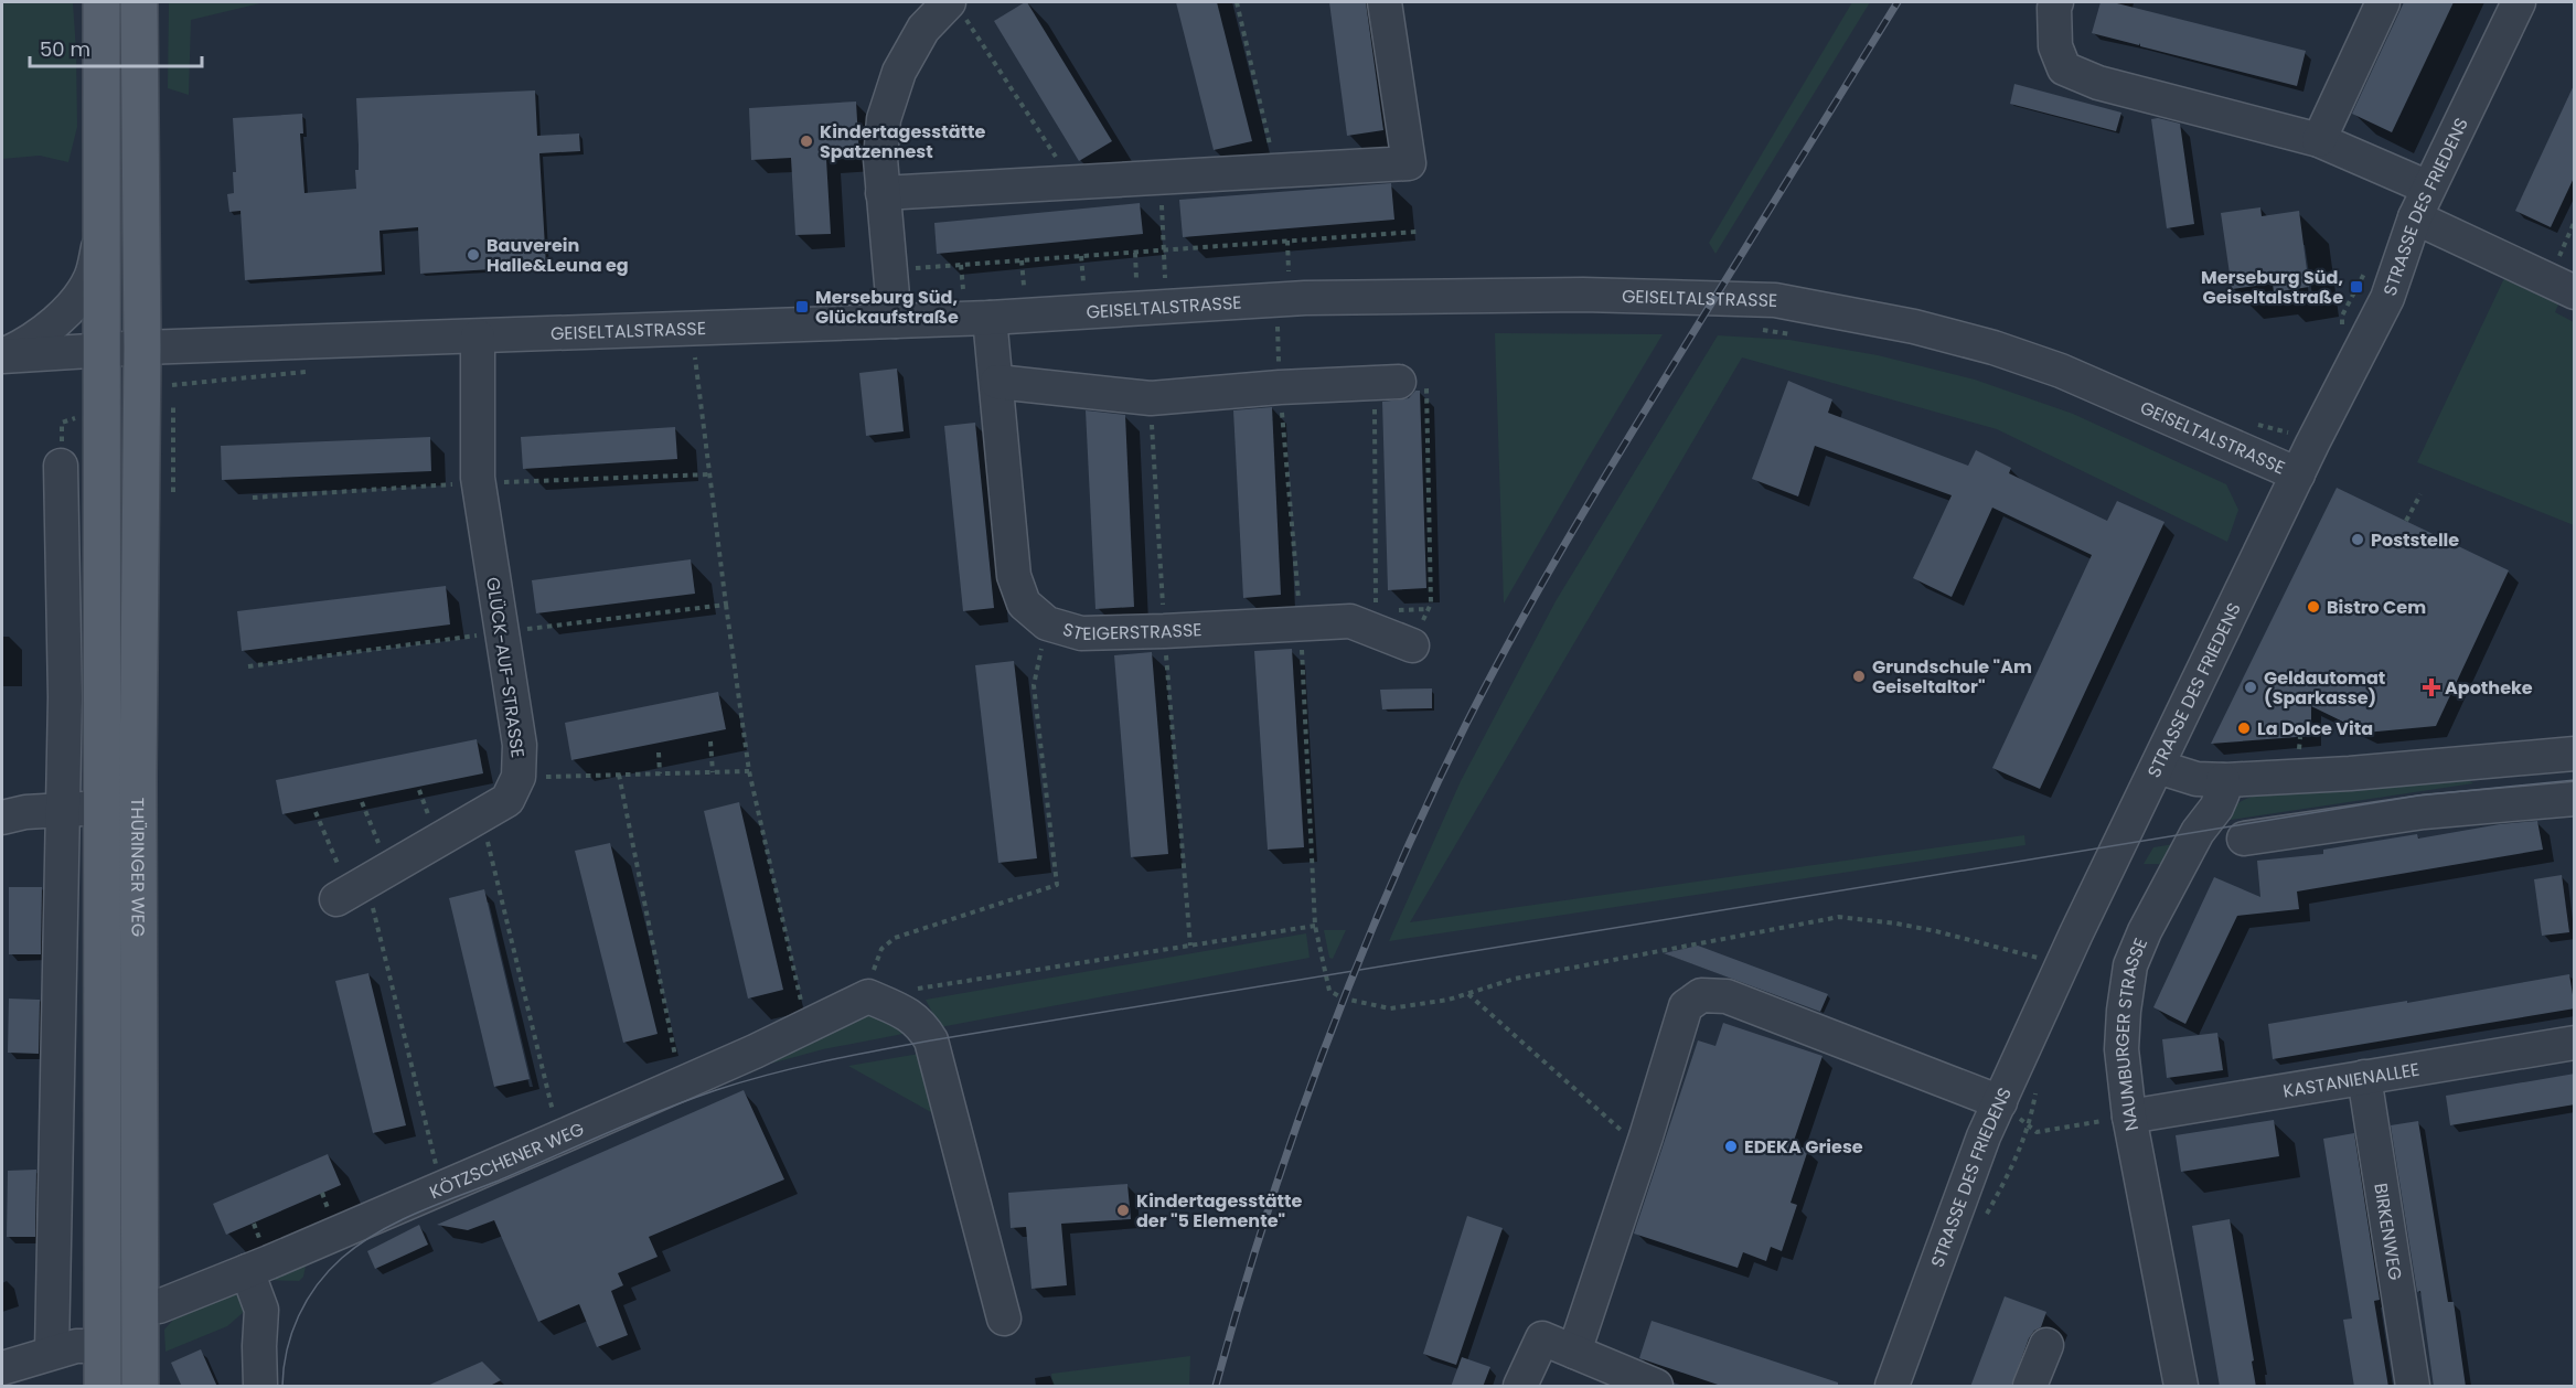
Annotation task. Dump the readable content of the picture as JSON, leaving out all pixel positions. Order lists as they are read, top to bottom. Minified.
{"streets":{"main road":["THÜRINGER WEG"],"street":["STRASSE DES FRIEDENS","GEISELTALSTRASSE","STEIGERSTRASSE","GLÜCK-AUF-STRASSE","NAUMBURGER STRASSE","KASTANIENALLEE","KÖTZSCHENER WEG","BIRKENWEG"]},"crossings":[["STRASSE DES FRIEDENS","GEISELTALSTRASSE"],["GEISELTALSTRASSE","STEIGERSTRASSE"],["GEISELTALSTRASSE","GLÜCK-AUF-STRASSE"],["GEISELTALSTRASSE","THÜRINGER WEG"],["THÜRINGER WEG","KÖTZSCHENER WEG"],["NAUMBURGER STRASSE","KASTANIENALLEE"],["KASTANIENALLEE","BIRKENWEG"]],"places":{"other":["Kindertagesstätte Spatzennest","Bauverein Halle&Leuna eg","Poststelle","Bistro Cem","Grundschule \"Am Geiseltaltor\"","Geldautomat (Sparkasse)","La Dolce Vita","EDEKA Griese","Kindertagesstätte der \"5 Elemente\""],"transit":["Merseburg Süd, Geiseltalstraße","Merseburg Süd, Glückaufstraße"],"health":["Apotheke"]},"scale_bar":"50 m"}
